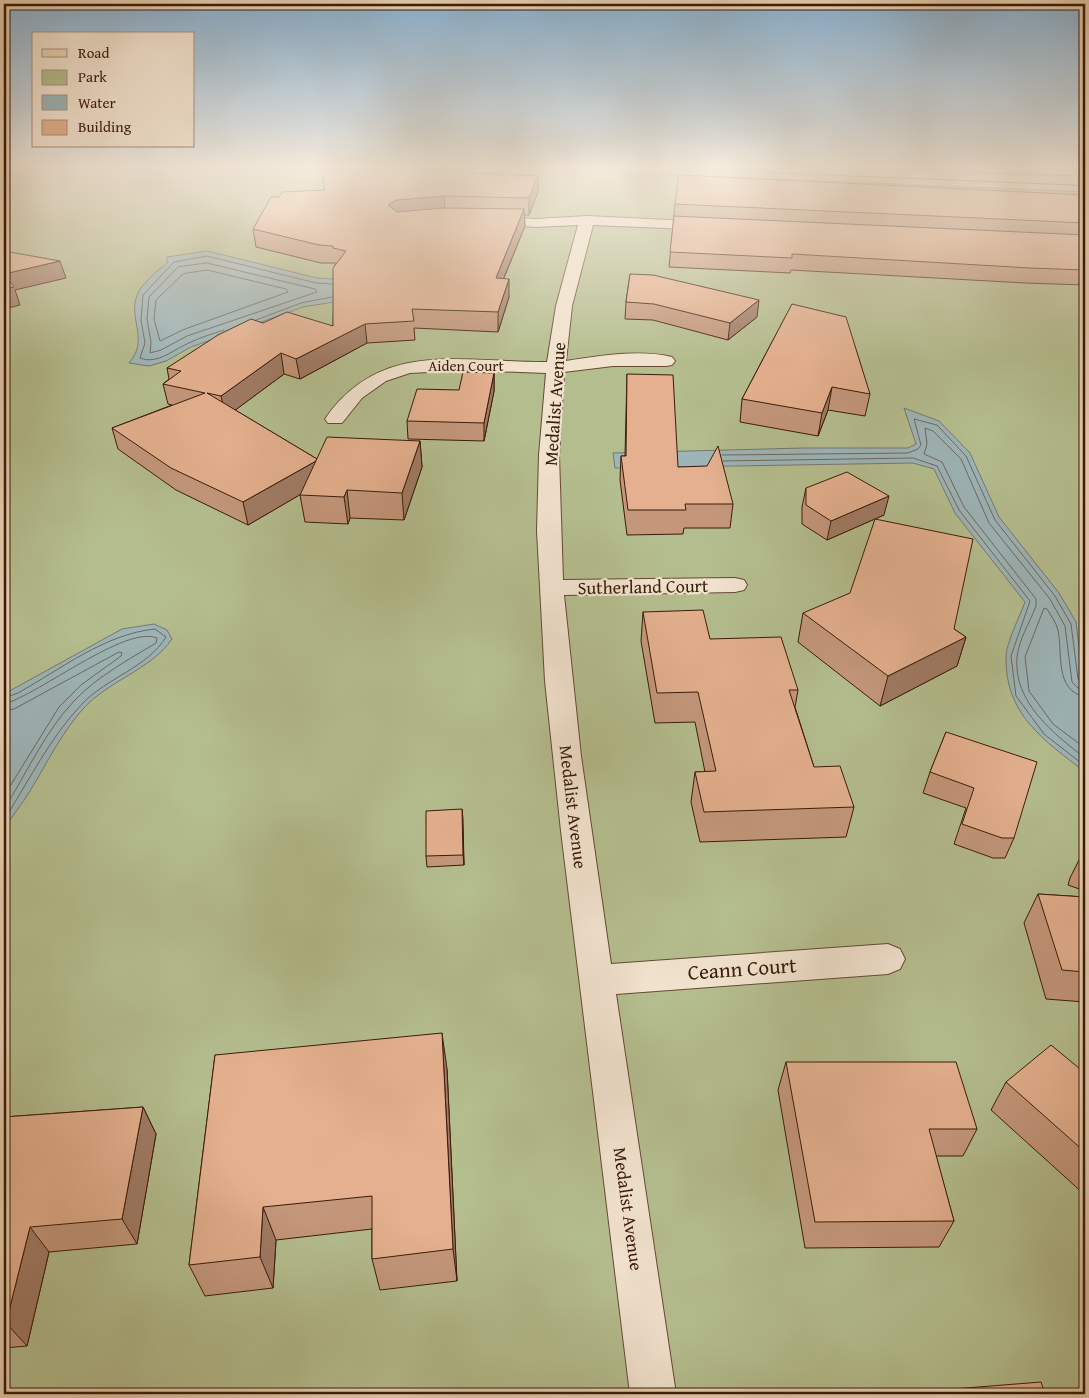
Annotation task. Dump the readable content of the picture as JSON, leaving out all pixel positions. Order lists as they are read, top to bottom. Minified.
{"streets":{"street":["Aiden Court","Medalist Avenue","Sutherland Court","Ceann Court"]},"crossings":[["Aiden Court","Medalist Avenue"],["Medalist Avenue","Sutherland Court"],["Medalist Avenue","Ceann Court"]],"legend":["Road","Park","Water","Building"]}
